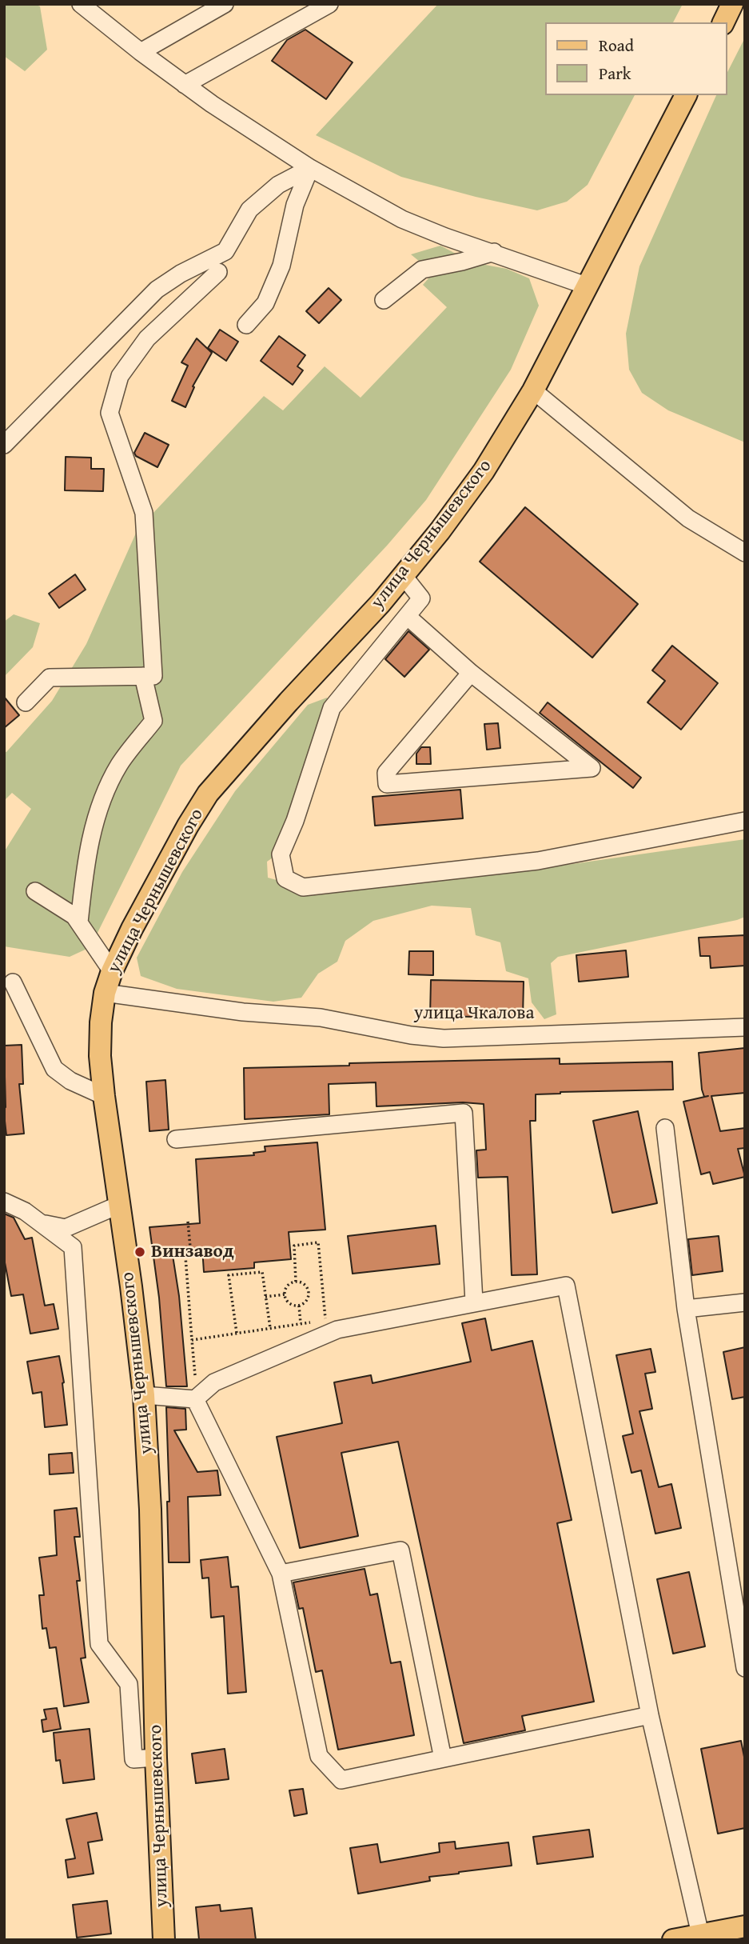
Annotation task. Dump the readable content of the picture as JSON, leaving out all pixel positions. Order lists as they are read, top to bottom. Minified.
{"streets":{"main road":["улица Чернышевского"],"street":["улица Чкалова"]},"crossings":[["улица Чернышевского","улица Чкалова"]],"places":["Винзавод"],"legend":["Road","Park"]}
